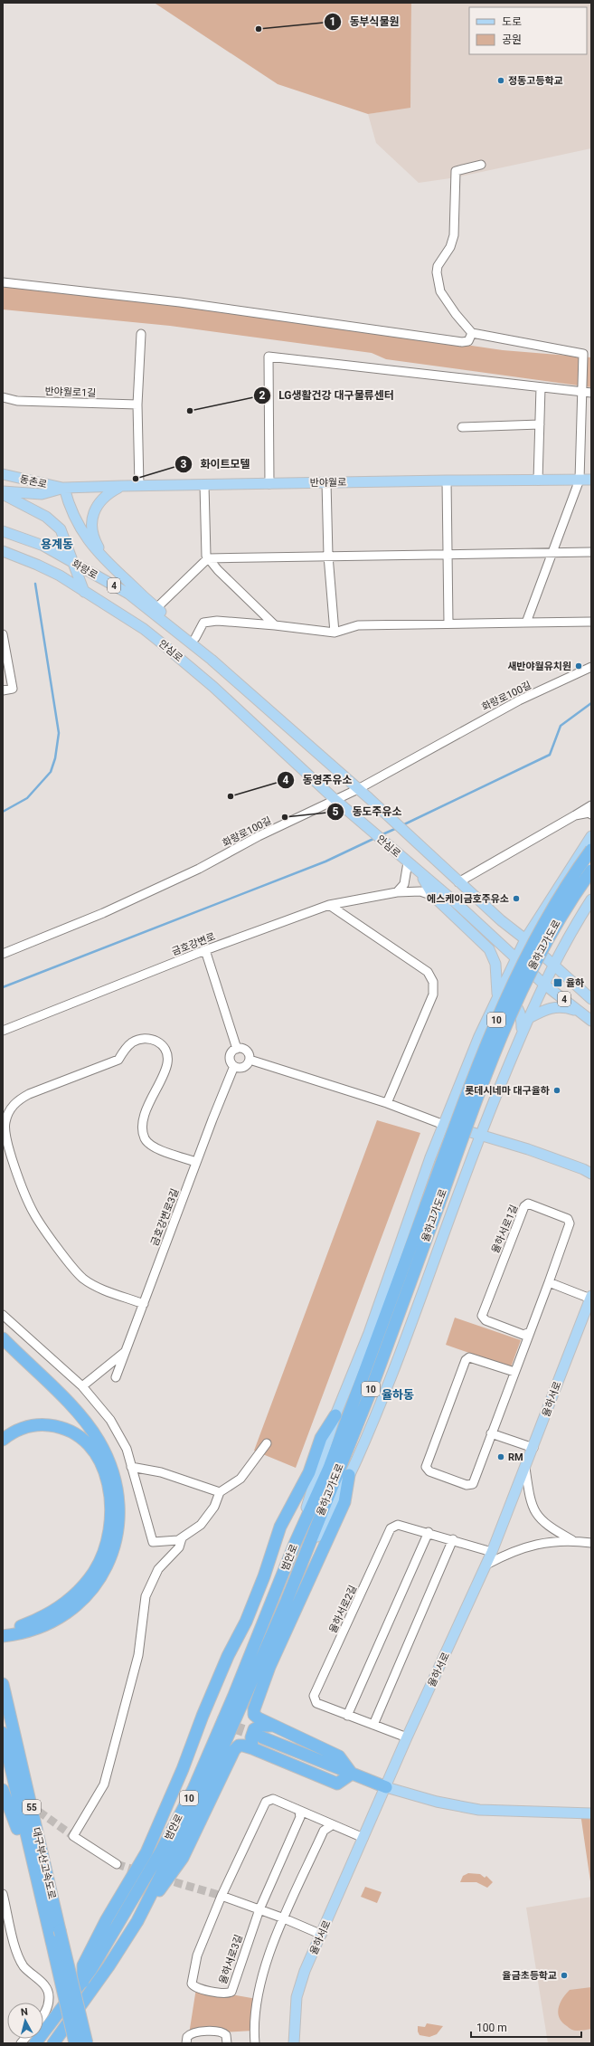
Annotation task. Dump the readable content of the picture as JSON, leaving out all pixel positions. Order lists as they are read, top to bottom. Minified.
{"streets":{"highway":["율하고가도로","10","범안로","55","대구부산고속도로"],"main road":["동촌로","반야월로","화랑로","4","안심로","율하서로"],"street":["반야월로1길","화랑로100길","금호강변로","금호강변로3길","율하서로1길","율하서로2길","율하서로3길"]},"crossings":[["동촌로","반야월로"],["화랑로","4"],["화랑로","안심로"],["4","화랑로100길"],["안심로","화랑로100길"],["율하고가도로","범안로"],["율하서로","율하서로2길"],["율하서로","율하서로3길"]],"districts":["용계동","율하동"],"places":{"other":["동부식물원","정동고등학교","LG생활건강 대구물류센터","화이트모텔","새반야월유치원","동영주유소","동도주유소","에스케이금호주유소","롯데시네마 대구율하","RM","율금초등학교"],"transit":["율하"]},"legend":["도로","공원"],"scale_bar":"100 m","north":"top"}
